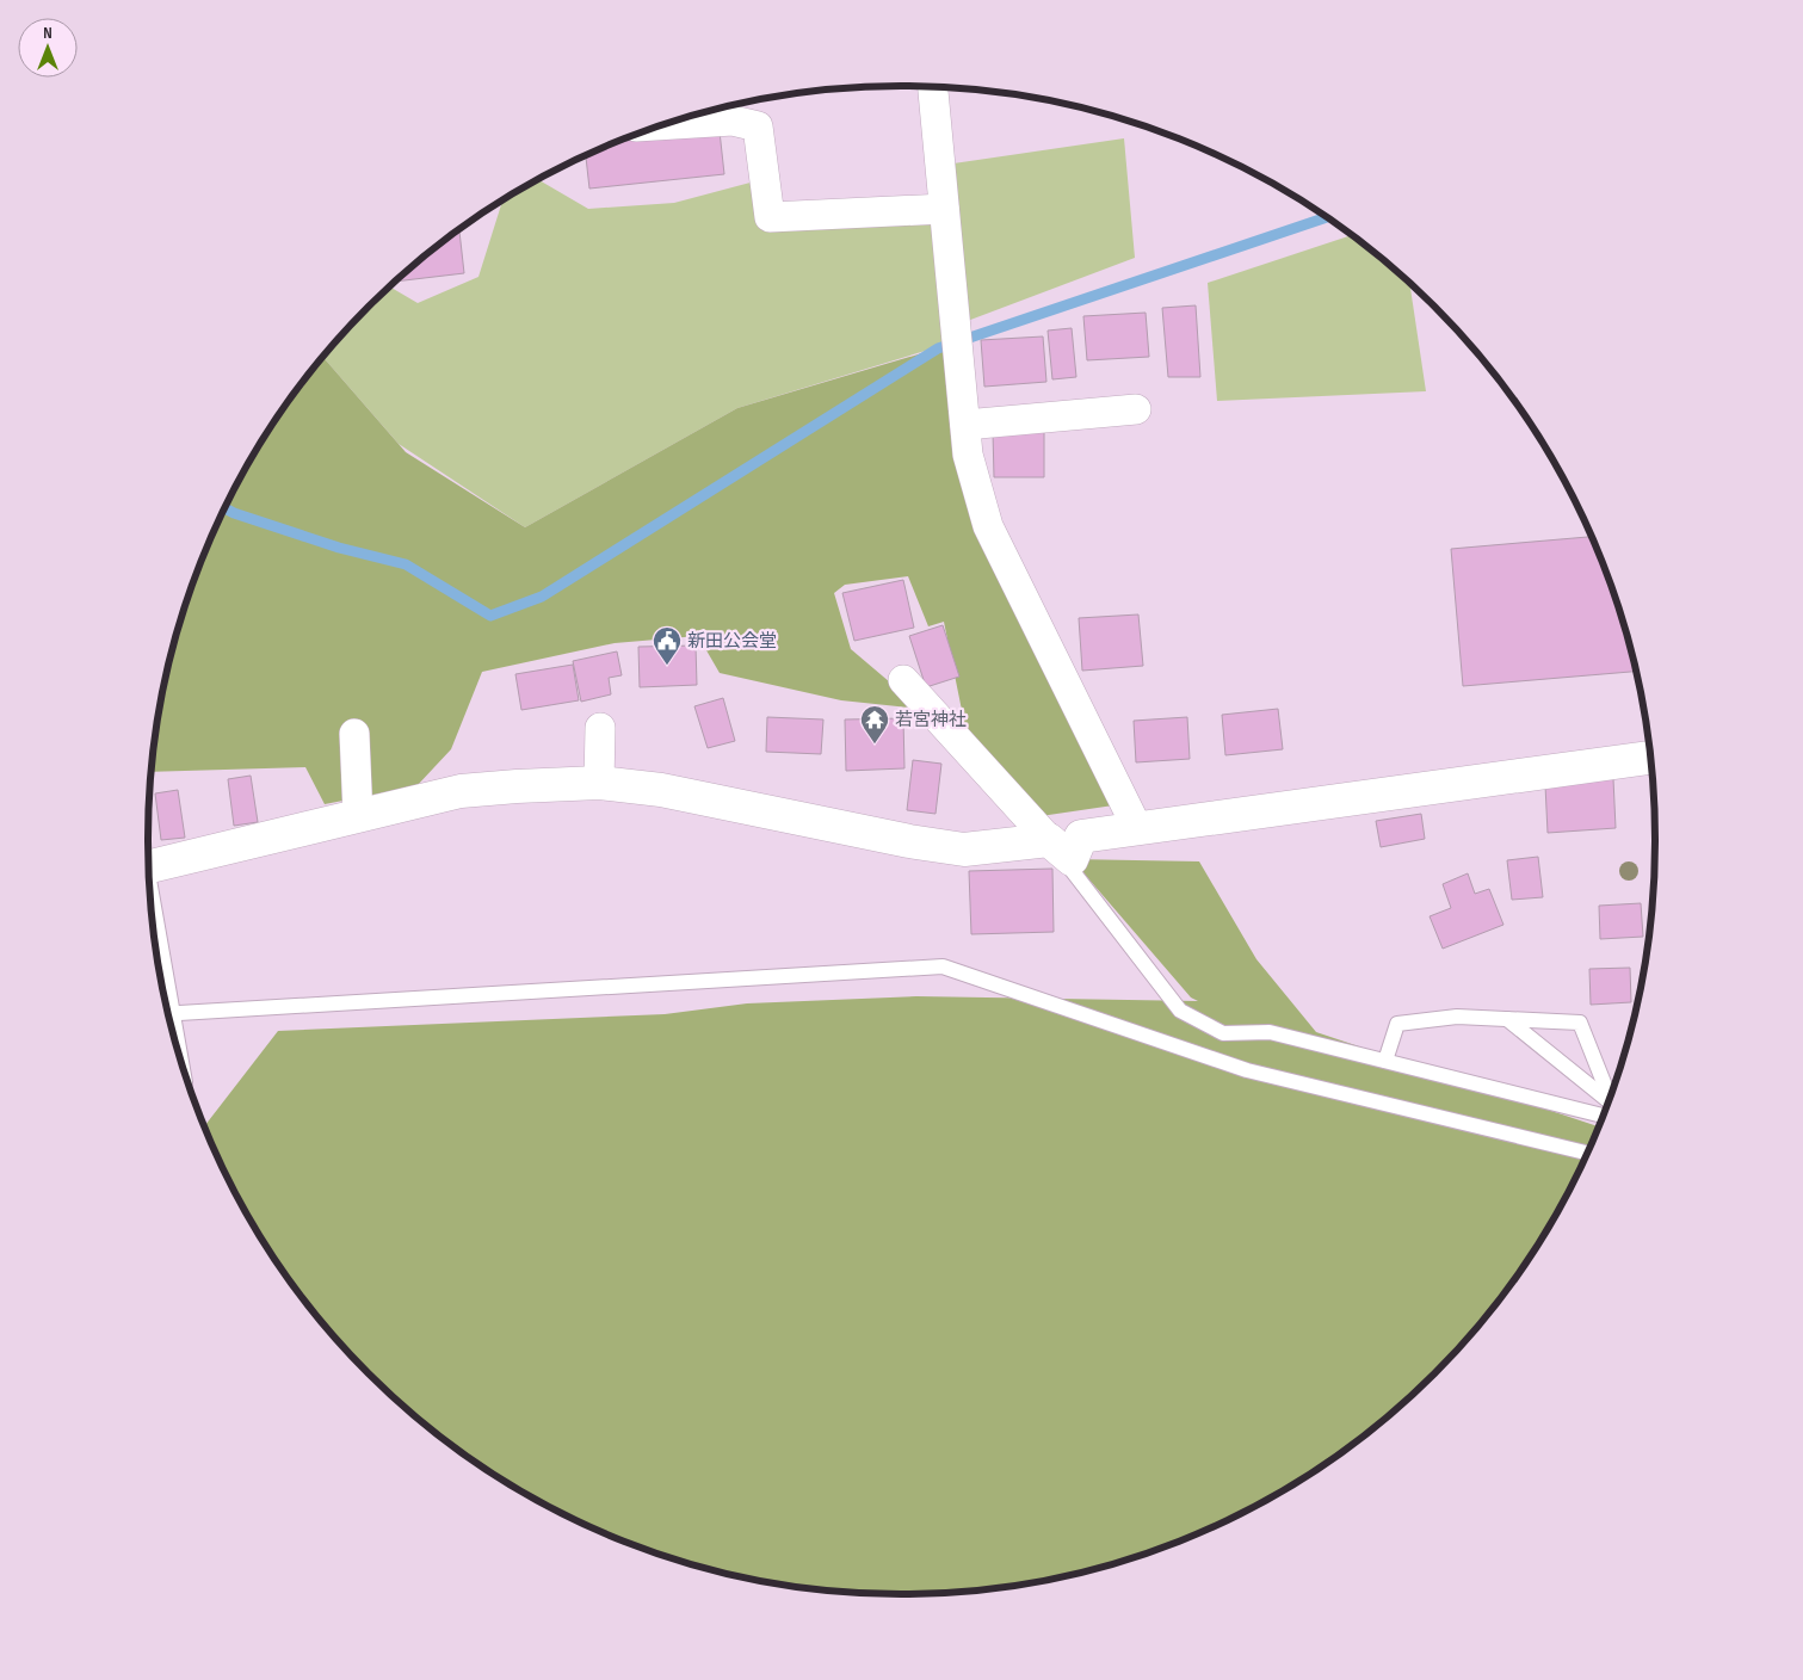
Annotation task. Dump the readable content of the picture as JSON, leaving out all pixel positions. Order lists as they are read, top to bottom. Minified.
{"places":{"public building":["新田公会堂"],"temple":["若宮神社"]},"north":"top"}
